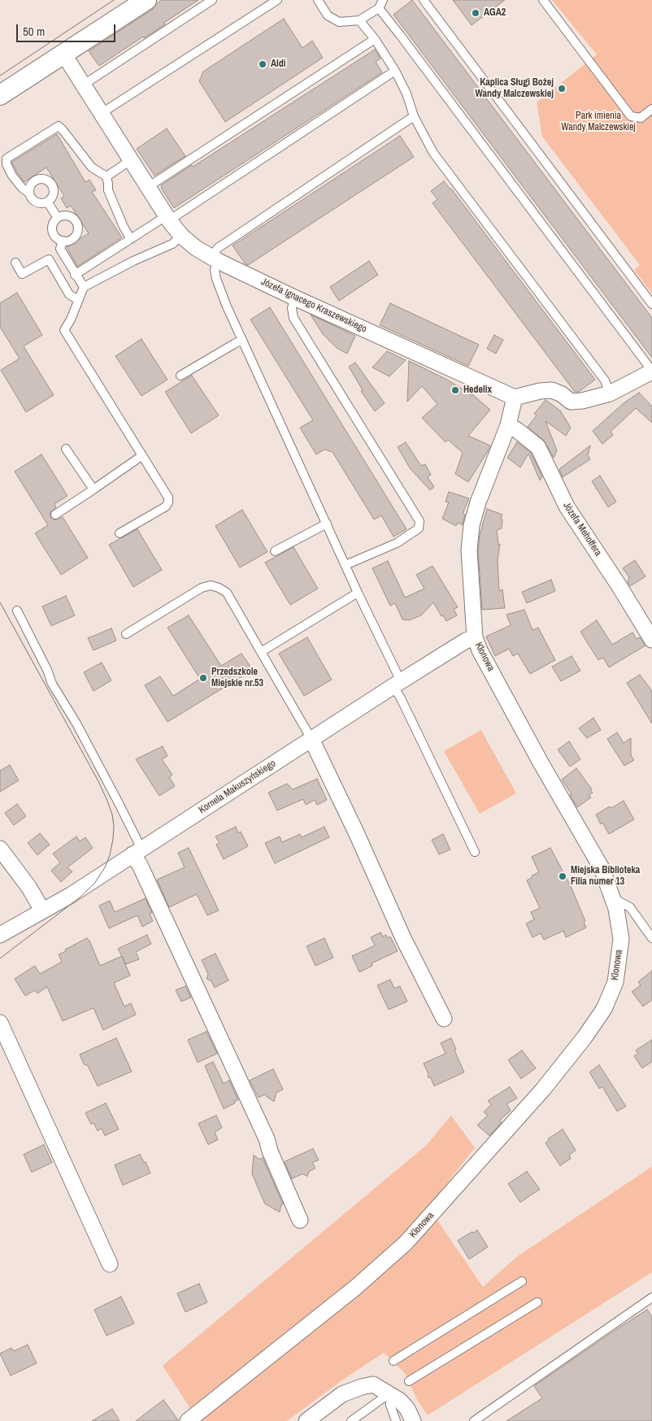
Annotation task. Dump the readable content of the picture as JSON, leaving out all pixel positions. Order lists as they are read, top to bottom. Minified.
{"streets":{"street":["Józefa Ignacego Kraszewskiego","Józefa Mehoffera","Klonowa","Kornela Makuszyńskiego"]},"crossings":[["Józefa Ignacego Kraszewskiego","Klonowa"],["Józefa Mehoffera","Klonowa"],["Klonowa","Kornela Makuszyńskiego"]],"parks":["Park imienia Wandy Malczewskiej"],"places":["AGA2","Aldi","Kaplica Sługi Bożej Wandy Malczewskiej","Hedelix","Przedszkole Miejskie nr.53","Miejska Biblioteka Filia numer 13"],"scale_bar":"50 m"}
